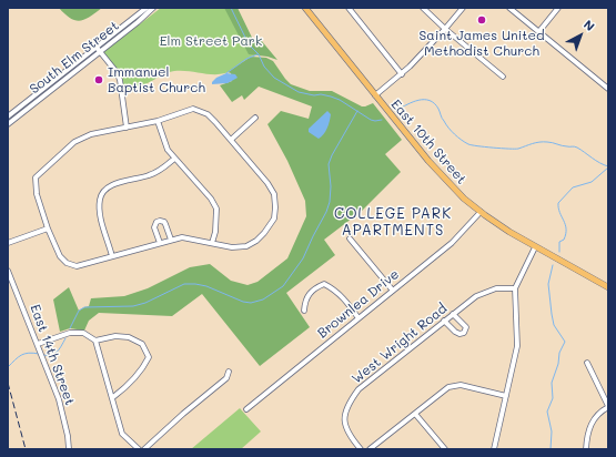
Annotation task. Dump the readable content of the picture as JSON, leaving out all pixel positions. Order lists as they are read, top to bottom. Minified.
{"streets":{"main road":["East 10th Street"],"street":["South Elm Street","Brownlea Drive","West Wright Road","East 14th Street"]},"crossings":[["East 10th Street","Brownlea Drive"]],"districts":["COLLEGE PARK APARTMENTS"],"parks":["Elm Street Park"],"places":["Saint James United Methodist Church","Immanuel Baptist Church"],"north":"top right"}
